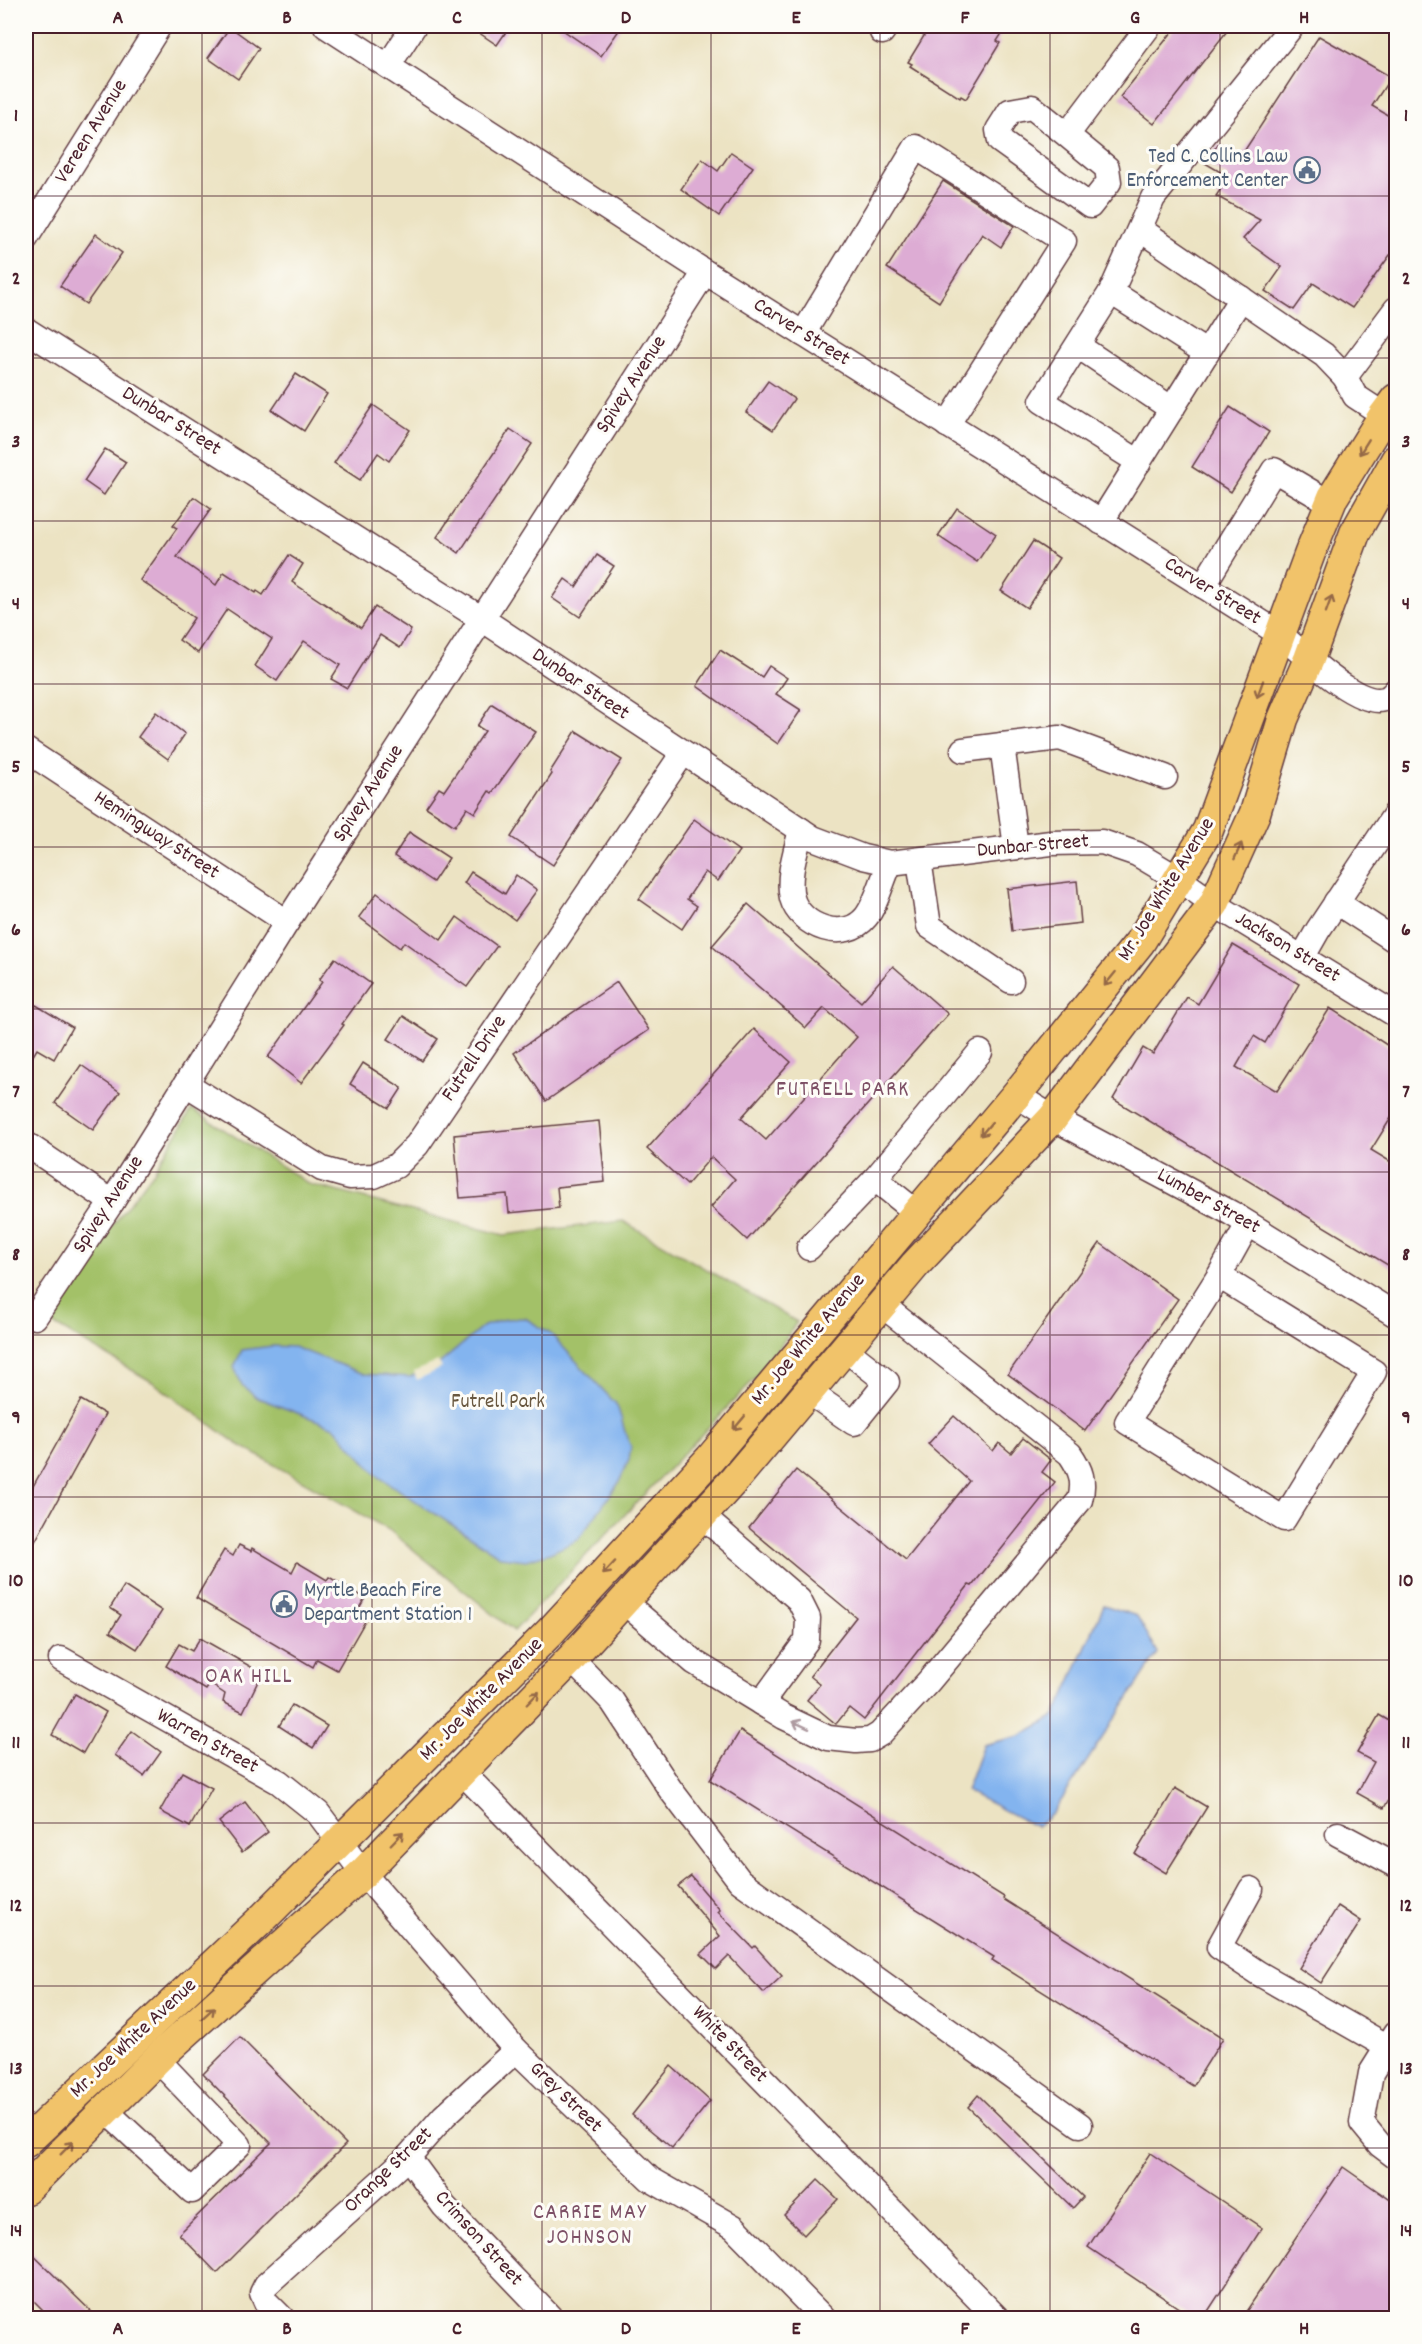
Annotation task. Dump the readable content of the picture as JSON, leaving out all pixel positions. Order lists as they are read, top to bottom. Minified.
{"streets":{"main road":["Mr. Joe White Avenue"],"street":["Vereen Avenue","Carver Street","Spivey Avenue","Dunbar Street","Hemingway Street","Jackson Street","Futrell Drive","Lumber Street","Warren Street","White Street","Grey Street","Orange Street","Crimson Street"]},"crossings":[["Carver Street","Spivey Avenue"],["Carver Street","Mr. Joe White Avenue"],["Spivey Avenue","Dunbar Street"],["Spivey Avenue","Hemingway Street"],["Spivey Avenue","Futrell Drive"],["Dunbar Street","Mr. Joe White Avenue"],["Dunbar Street","Jackson Street"],["Dunbar Street","Futrell Drive"],["Mr. Joe White Avenue","Jackson Street"],["Mr. Joe White Avenue","Lumber Street"],["Mr. Joe White Avenue","Warren Street"],["Mr. Joe White Avenue","White Street"],["Mr. Joe White Avenue","Grey Street"],["Warren Street","Grey Street"],["Grey Street","Orange Street"],["Orange Street","Crimson Street"]],"districts":["FUTRELL PARK","OAK HILL","CARRIE MAY JOHNSON"],"parks":["Futrell Park"],"places":{"public building":["Ted C. Collins Law Enforcement Center","Myrtle Beach Fire Department Station 1"]},"grid":{"columns":["A","B","C","D","E","F","G","H"],"rows":["1","2","3","4","5","6","7","8","9","10","11","12","13","14"]}}
